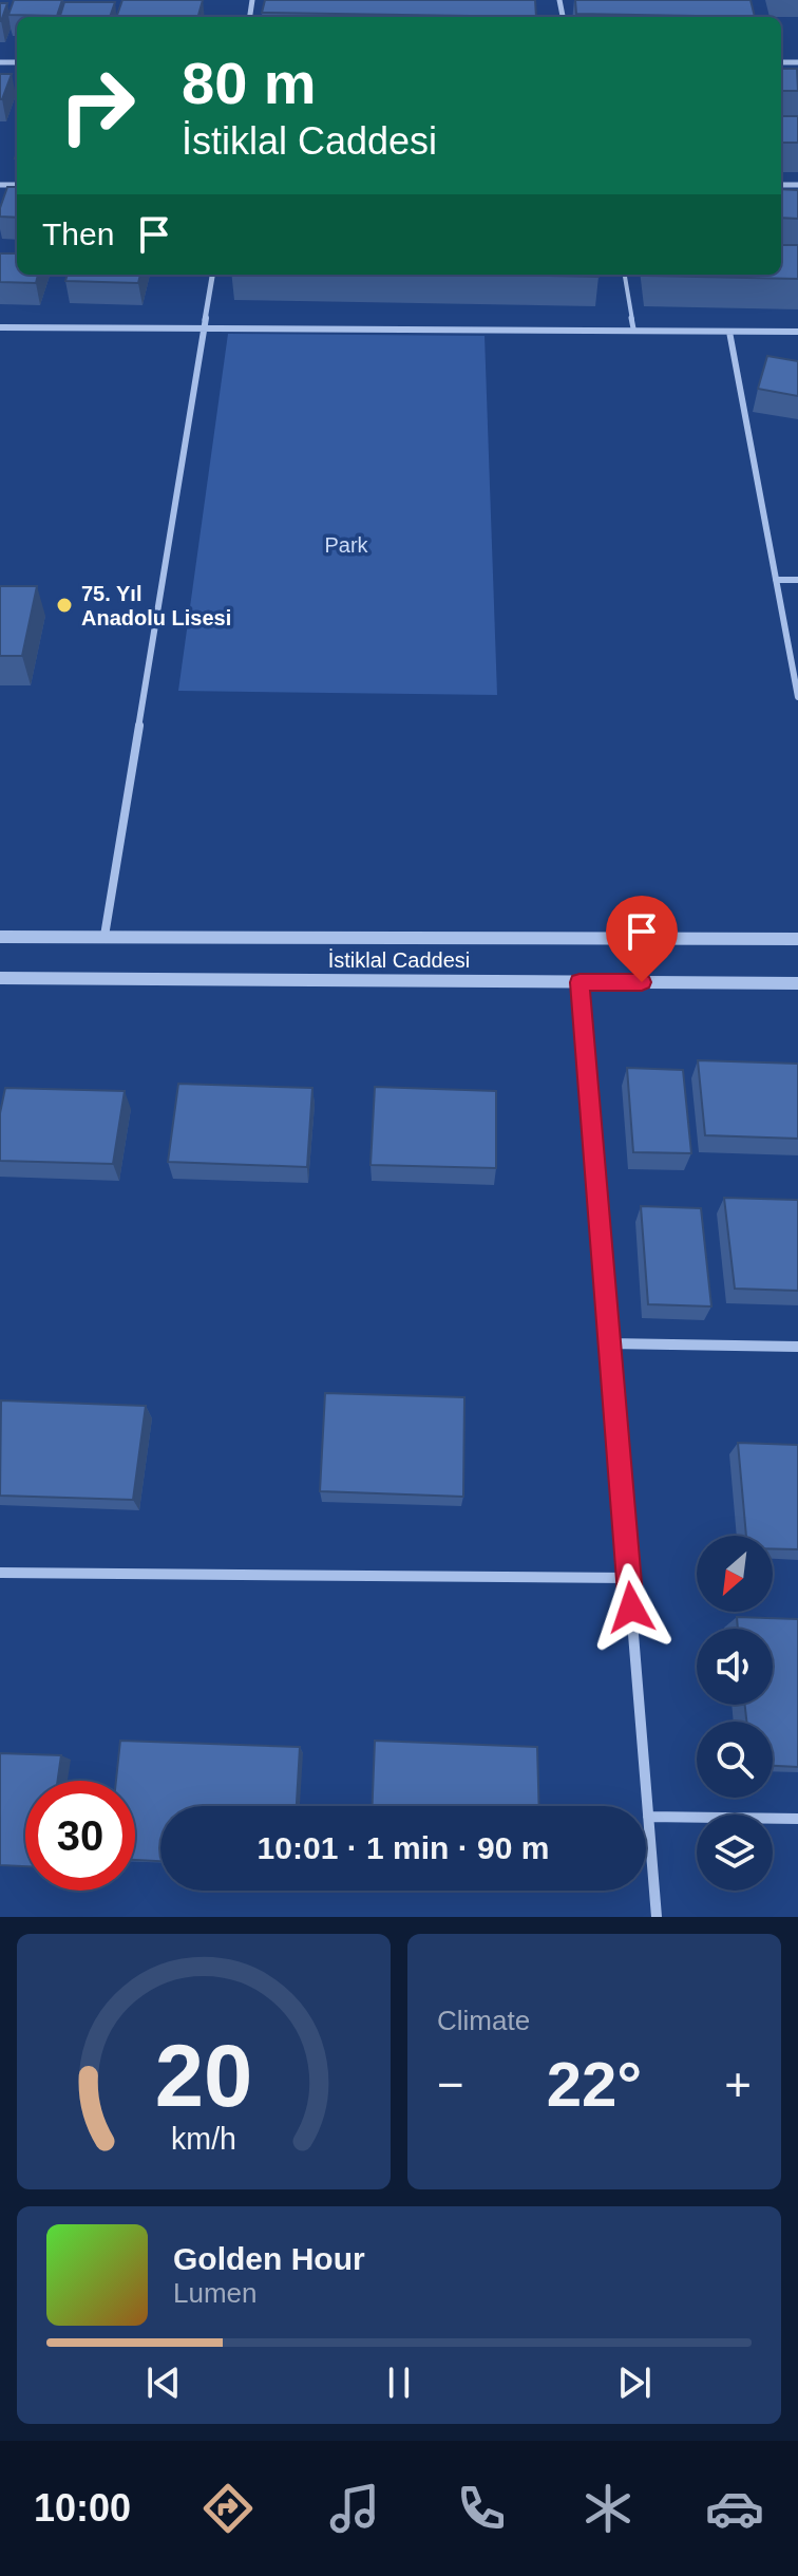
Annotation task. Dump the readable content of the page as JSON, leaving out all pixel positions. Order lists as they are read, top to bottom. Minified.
{"streets":{"street":["İstiklal Caddesi"]},"parks":["Park"],"places":["75. Yıl Anadolu Lisesi"],"north":"bottom left","page":{"turn":["80 m","İstiklal Caddesi"],"then":"Then","limit":"30","trip":"10:01 · 1 min · 90 m","tile":"Climate","heat":["−","22°","+"],"song":["Golden Hour","Lumen"],"tabs":"10:00","gauge":["20","km/h"]}}
